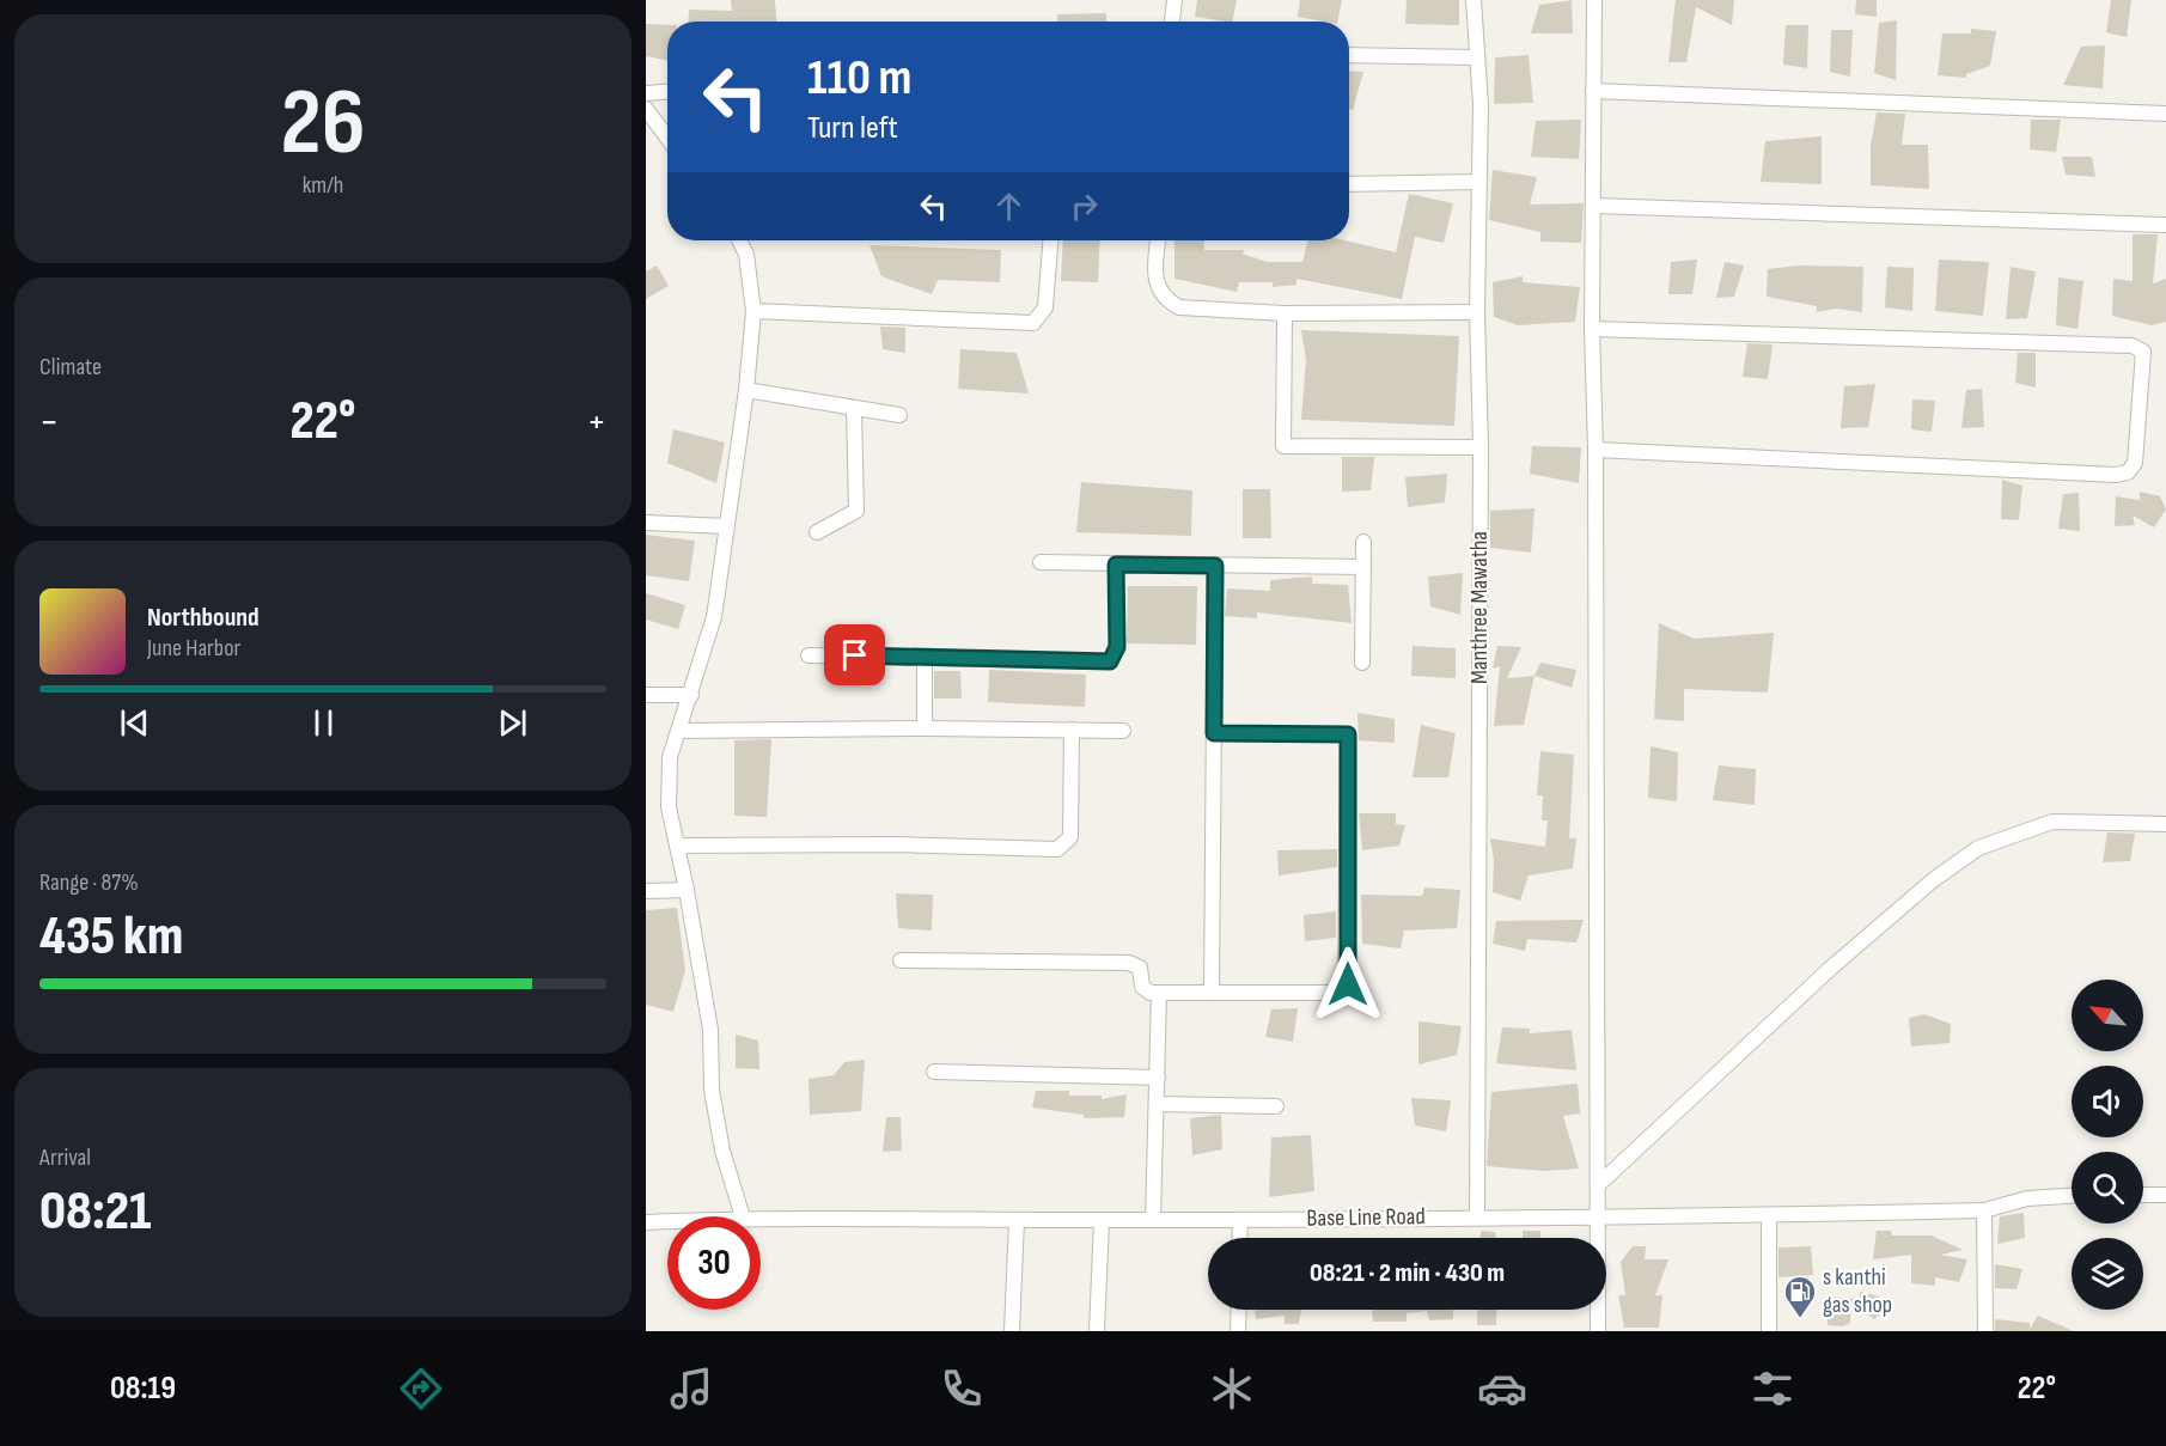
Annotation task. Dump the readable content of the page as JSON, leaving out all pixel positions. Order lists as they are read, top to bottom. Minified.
{"streets":{"street":["Manthree Mawatha","Base Line Road"]},"crossings":[["Manthree Mawatha","Base Line Road"]],"places":{"fuel station":["s kanthi gas shop"]},"north":"top left","page":{"tile":[["26","km/h"],"Climate",["Range · 87%","435 km"],["Arrival","08:21"]],"turn":["110 m","Turn left"],"heat":["−","22°","+"],"song":["Northbound","June Harbor"],"limit":"30","trip":"08:21 · 2 min · 430 m","tabs":["08:19","22°"]}}
